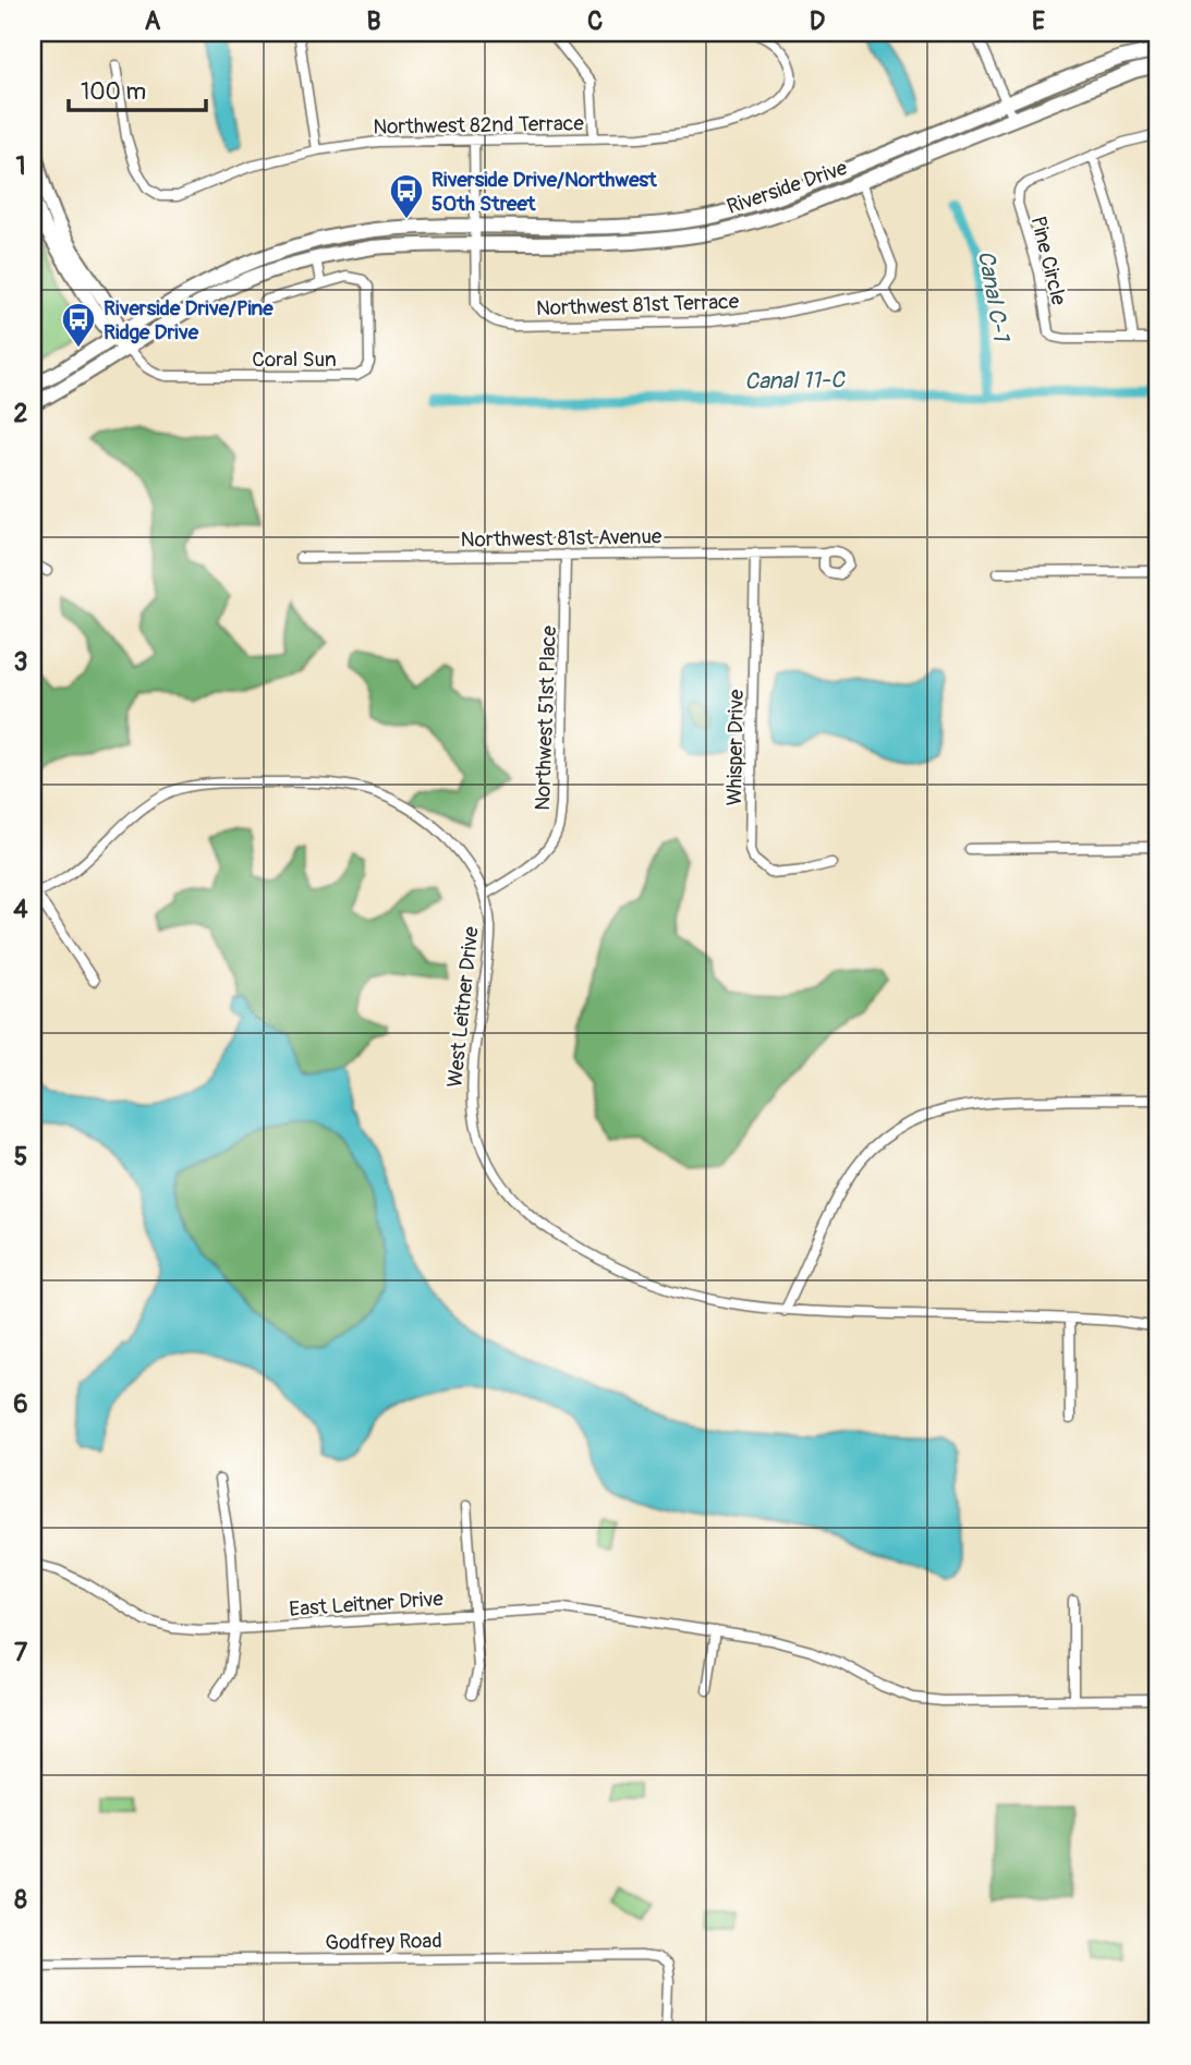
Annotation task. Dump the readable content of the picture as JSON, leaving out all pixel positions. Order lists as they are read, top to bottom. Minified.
{"streets":{"street":["Northwest 82nd Terrace","Riverside Drive","Pine Circle","Northwest 81st Terrace","Coral Sun","Northwest 81st Avenue","Northwest 51st Place","Whisper Drive","West Leitner Drive","East Leitner Drive","Godfrey Road"]},"crossings":[["Riverside Drive","Northwest 81st Terrace"],["Riverside Drive","Coral Sun"],["Northwest 81st Avenue","Northwest 51st Place"],["Northwest 81st Avenue","Whisper Drive"],["Northwest 51st Place","West Leitner Drive"]],"water":["Canal C-1","Canal 11-C"],"places":{"bus stop":["Riverside Drive/Northwest 50th Street","Riverside Drive/Pine Ridge Drive"]},"scale_bar":"100 m","grid":{"columns":["A","B","C","D","E"],"rows":["1","2","3","4","5","6","7","8"]}}
